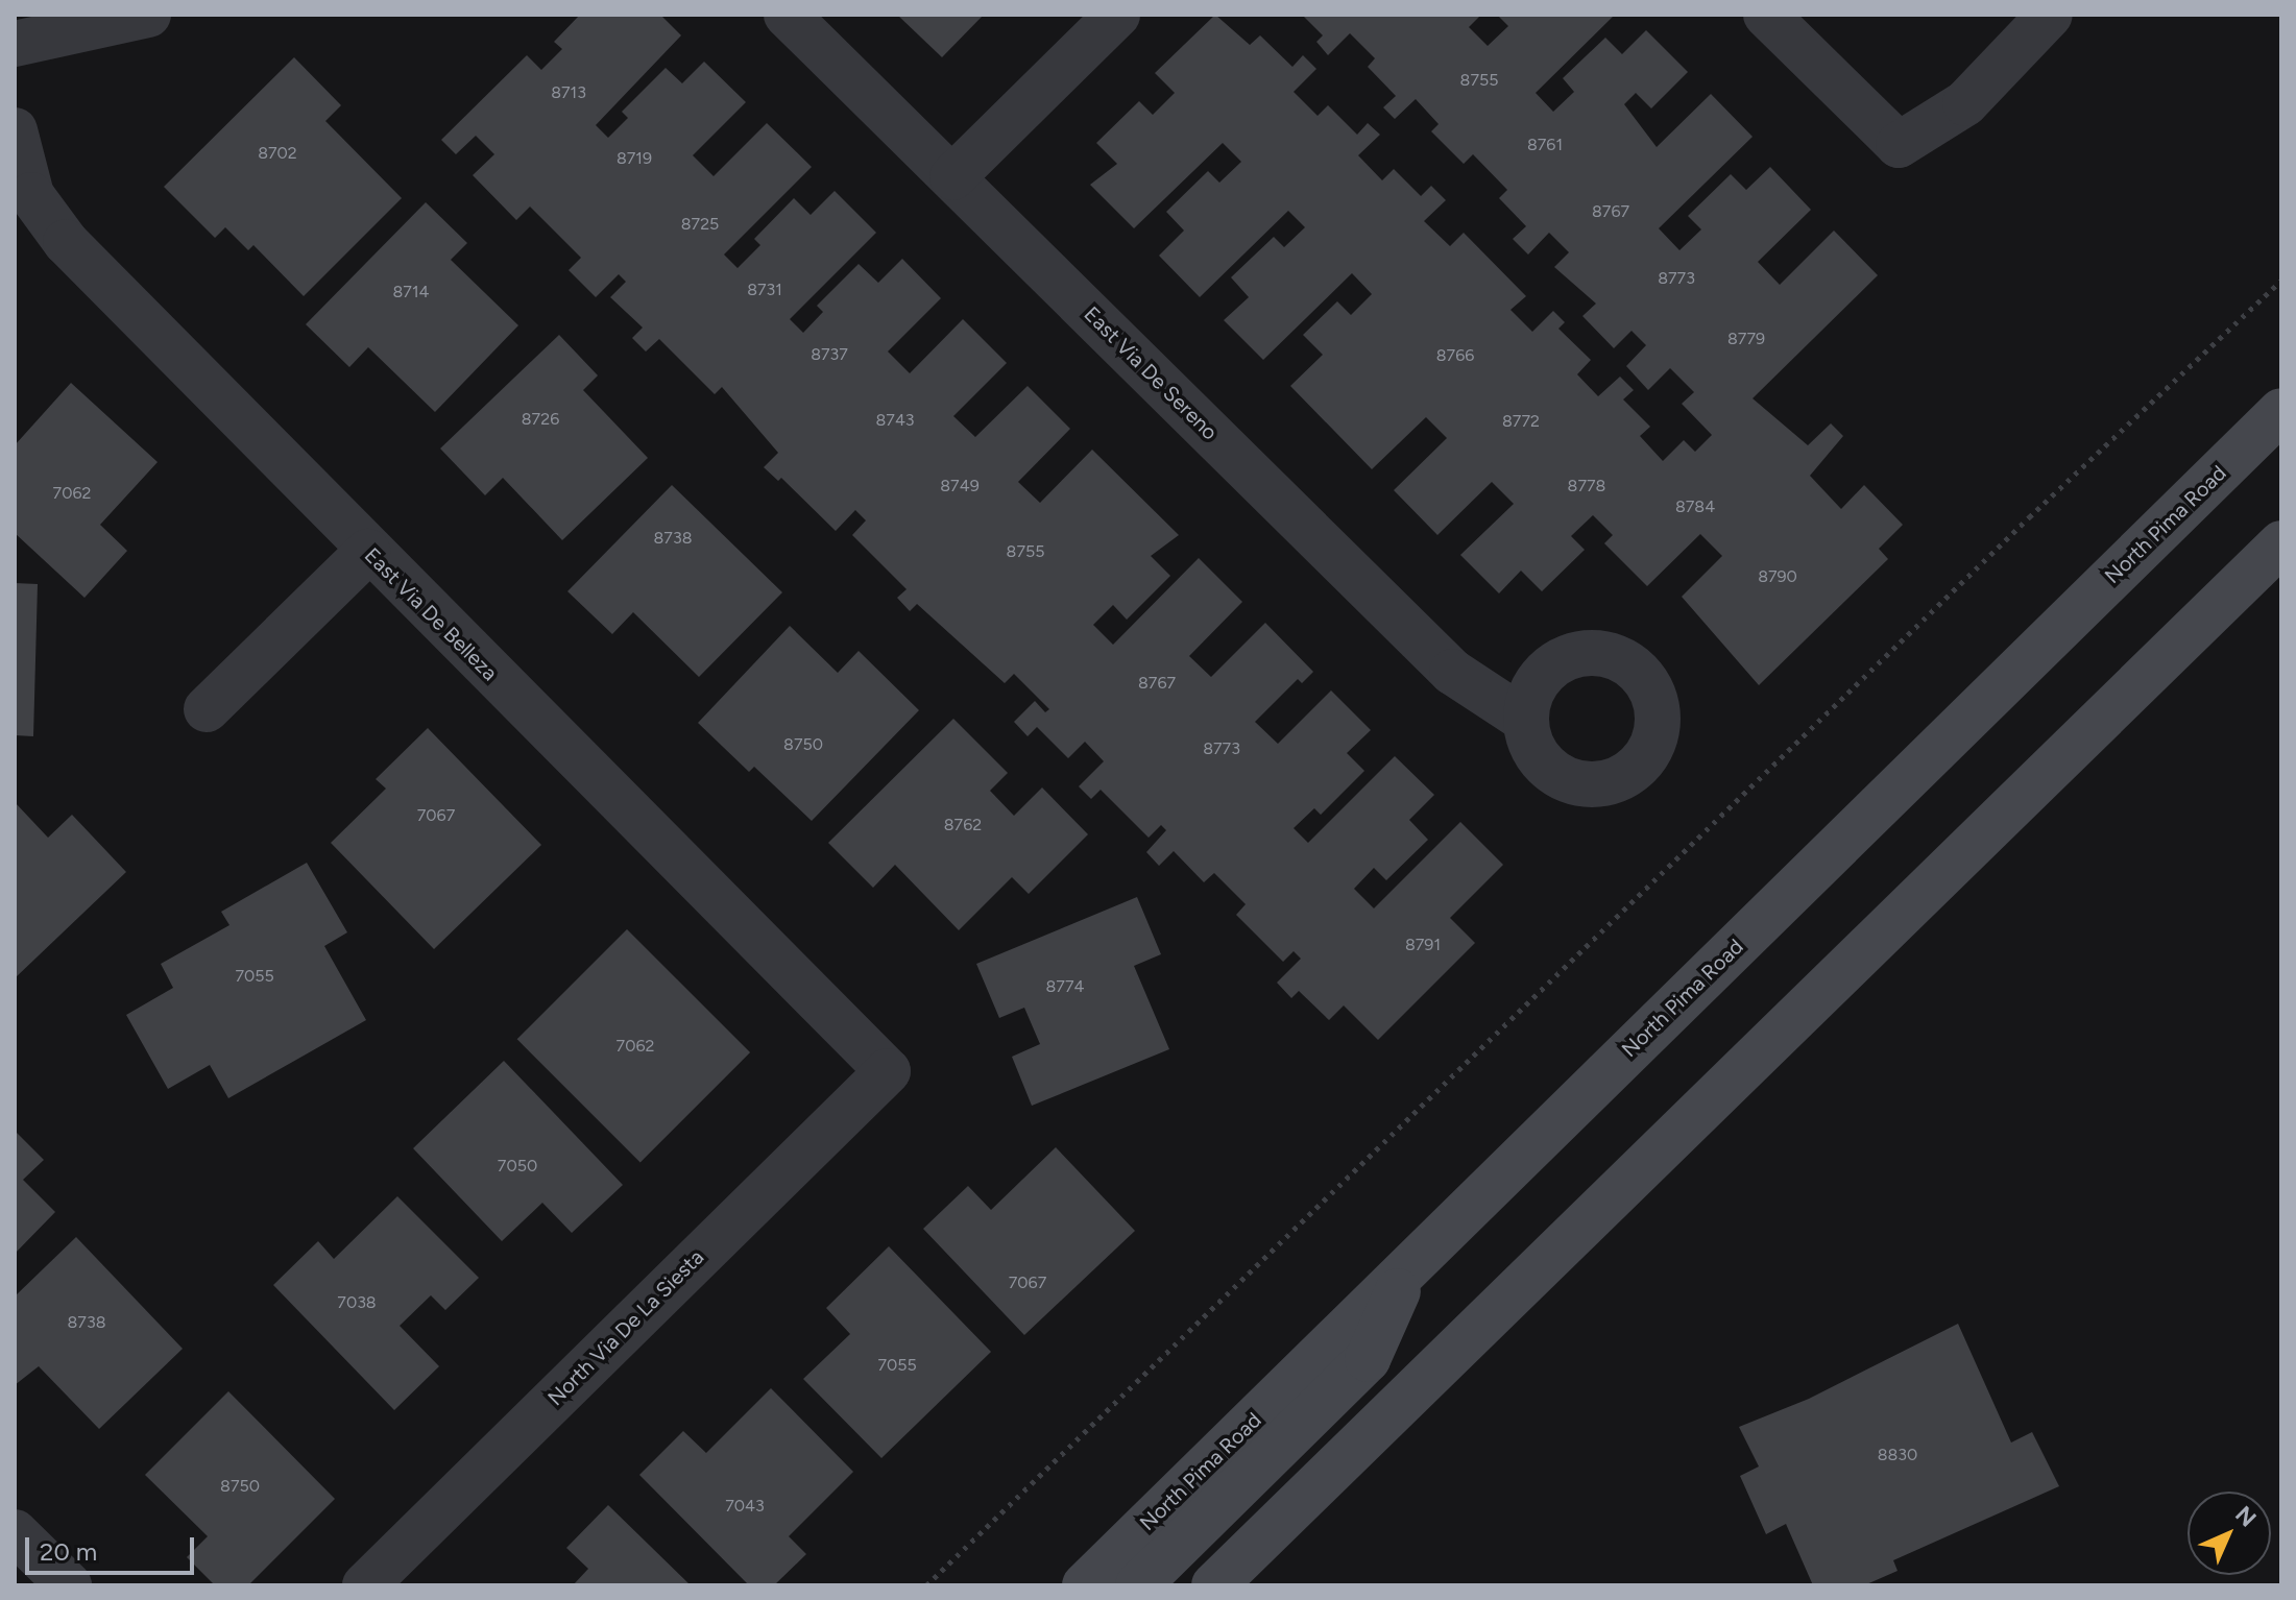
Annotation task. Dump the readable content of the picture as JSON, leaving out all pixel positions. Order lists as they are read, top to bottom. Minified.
{"streets":{"main road":["North Pima Road"],"street":["East Via De Sereno","East Via De Belleza","North Via De La Siesta"]},"crossings":[["East Via De Belleza","North Via De La Siesta"]],"house_numbers":["8755","8713","8761","8702","8719","8767","8725","8773","8731","8714","8779","8737","8766","8726","8743","8772","8749","8778","7062","8784","8738","8755","8790","8767","8750","8773","7067","8762","8791","7055","8774","7062","7050","7067","7038","8738","7055","8830","8750","7043"],"scale_bar":"20 m","north":"top right"}
